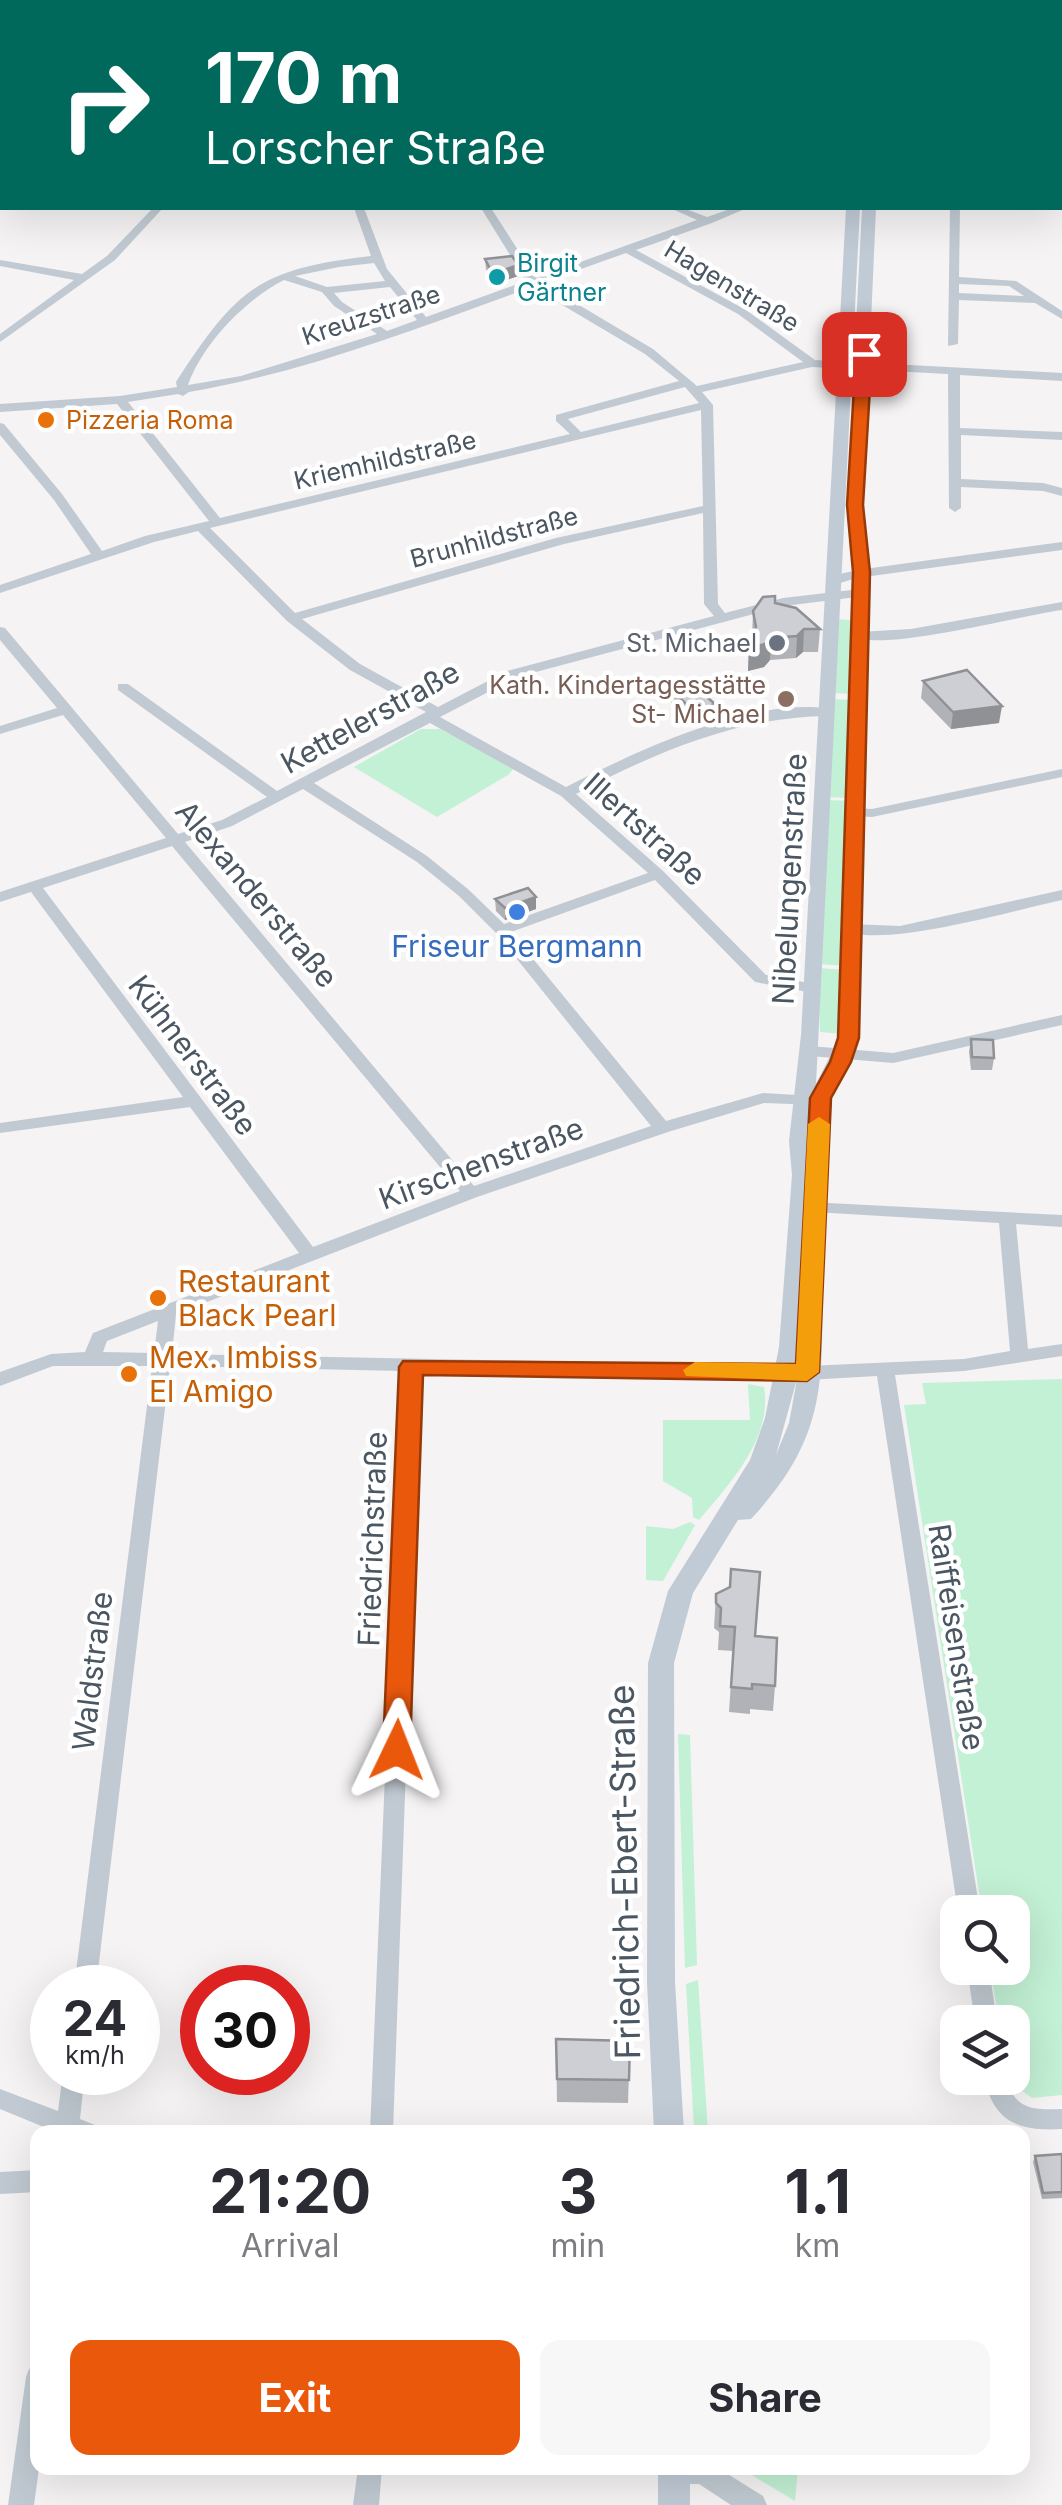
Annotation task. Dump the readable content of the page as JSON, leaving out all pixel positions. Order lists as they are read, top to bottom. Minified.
{"streets":{"street":["Hagenstraße","Kreuzstraße","Kriemhildstraße","Brunhildstraße","Kettelerstraße","Illertstraße","Nibelungenstraße","Alexanderstraße","Kühnerstraße","Kirschenstraße","Friedrichstraße","Raiffeisenstraße","Waldstraße","Friedrich-Ebert-Straße"]},"crossings":[["Hagenstraße","Kreuzstraße"],["Kriemhildstraße","Illertstraße"],["Brunhildstraße","Illertstraße"],["Kettelerstraße","Illertstraße"],["Kettelerstraße","Nibelungenstraße"],["Kettelerstraße","Alexanderstraße"],["Kettelerstraße","Kühnerstraße"],["Illertstraße","Nibelungenstraße"],["Nibelungenstraße","Kirschenstraße"],["Nibelungenstraße","Friedrich-Ebert-Straße"],["Alexanderstraße","Kirschenstraße"],["Kühnerstraße","Kirschenstraße"],["Kirschenstraße","Waldstraße"]],"places":["Birgit Gärtner","Pizzeria Roma","St. Michael","Kath. Kindertagesstätte St- Michael","Friseur Bergmann","Restaurant Black Pearl","Mex. Imbiss El Amigo"],"page":{"turn":["170 m","Lorscher Straße"],"speed":"24 km/h","limit":"30","eta":["21:20","Arrival","3","min","1.1","km"],"buttons":["Exit","Share"]}}
